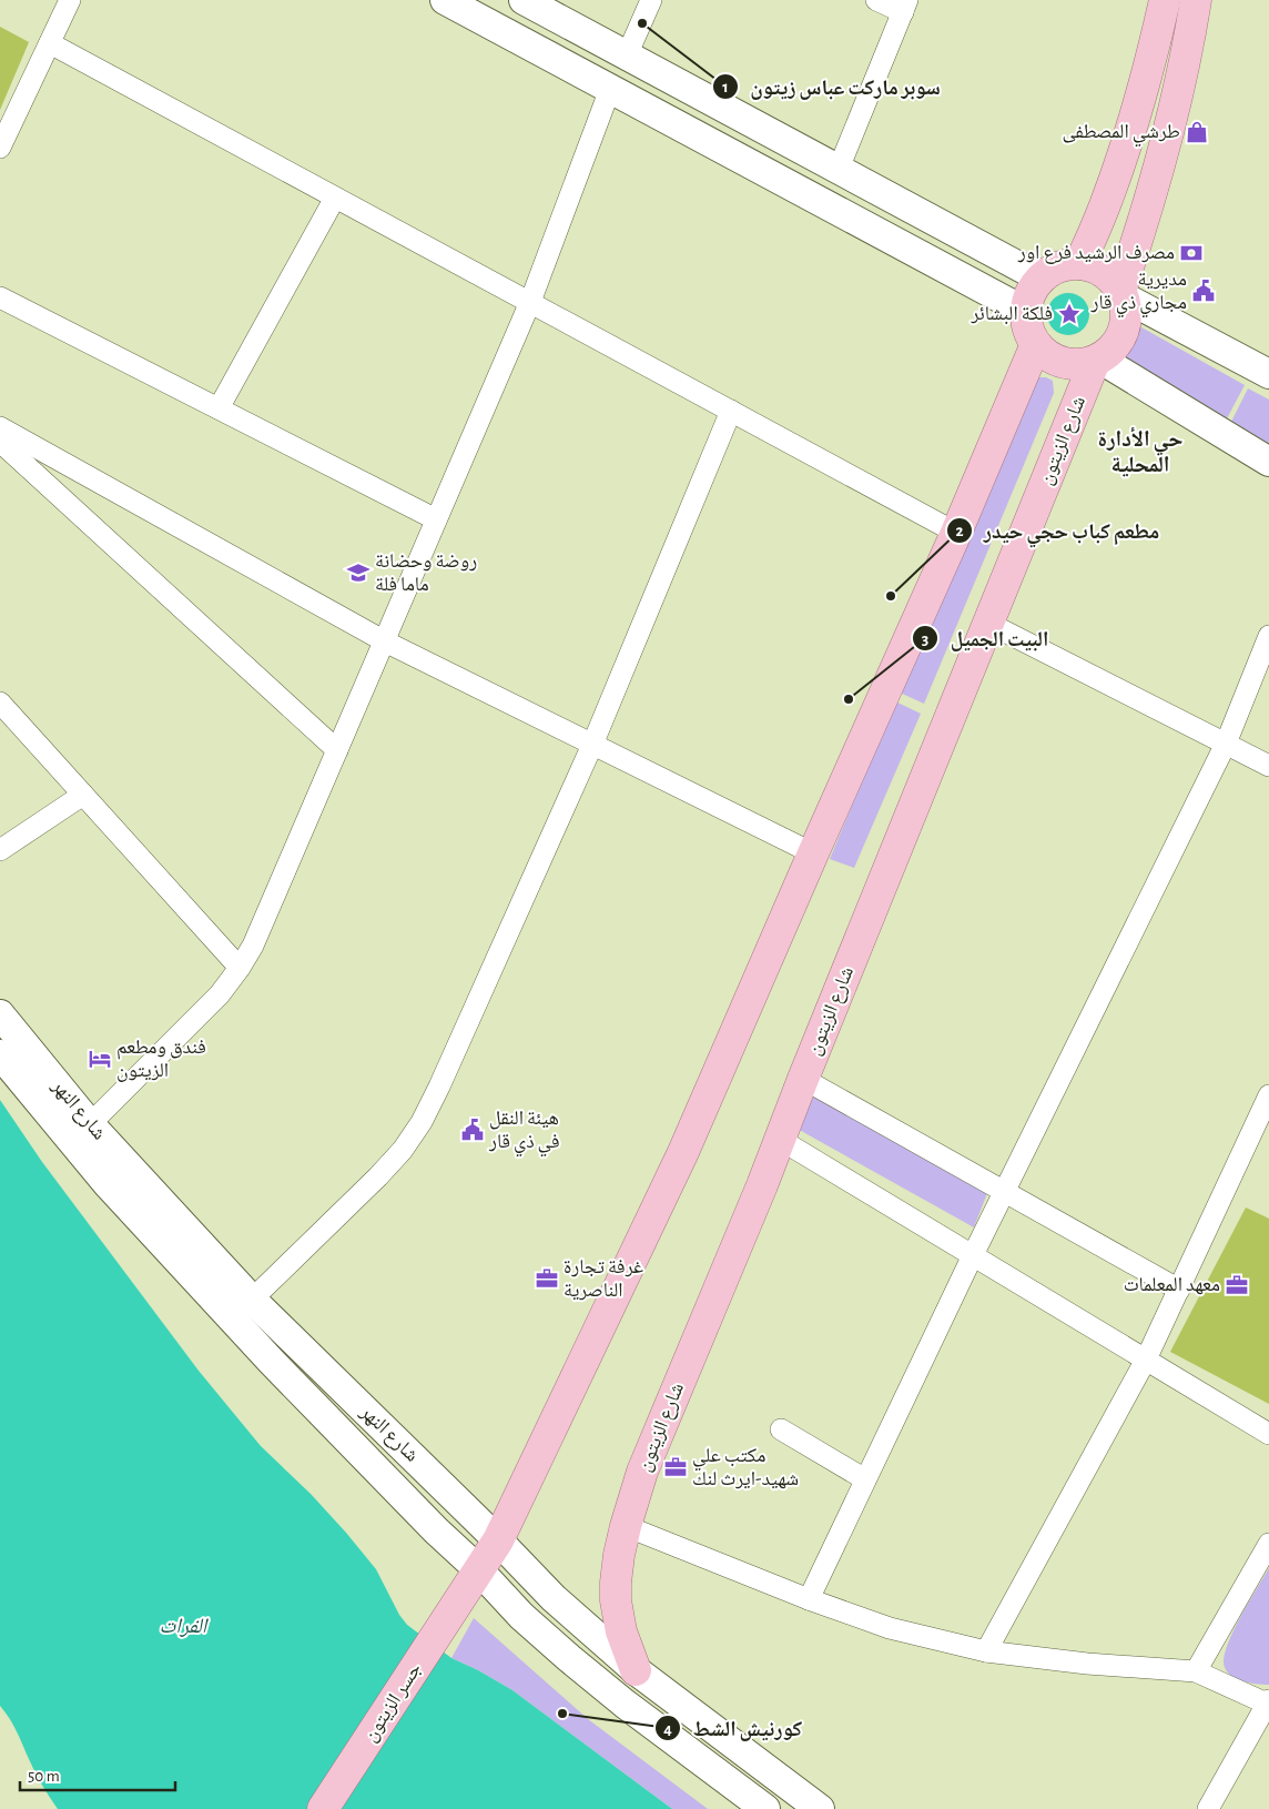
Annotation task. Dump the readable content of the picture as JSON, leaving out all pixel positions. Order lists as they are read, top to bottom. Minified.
{"streets":{"main road":["شارع الزيتون","شارع النهر","جسر الزيتون"]},"crossings":[["شارع الزيتون","شارع النهر"],["شارع النهر","جسر الزيتون"]],"districts":["حي الأدارة المحلية"],"water":["الفرات"],"places":{"other":["سوبر ماركت عباس زيتون","مطعم كباب حجي حيدر","البيت الجميل","كورنيش الشط"],"shop":["طرشي المصطفى"],"bank":["مصرف الرشيد فرع اور"],"public building":["مديرية مجاري ذي قار","هيئة النقل في ذي قار"],"place":["فلكة البشائر"],"school or university":["روضة وحضانة ماما فلة"],"hotel":["فندق ومطعم الزيتون"],"office":["غرفة تجارة الناصرية","معهد المعلمات","مكتب علي شهيد-ايرث لنك"]},"scale_bar":"50 m"}
